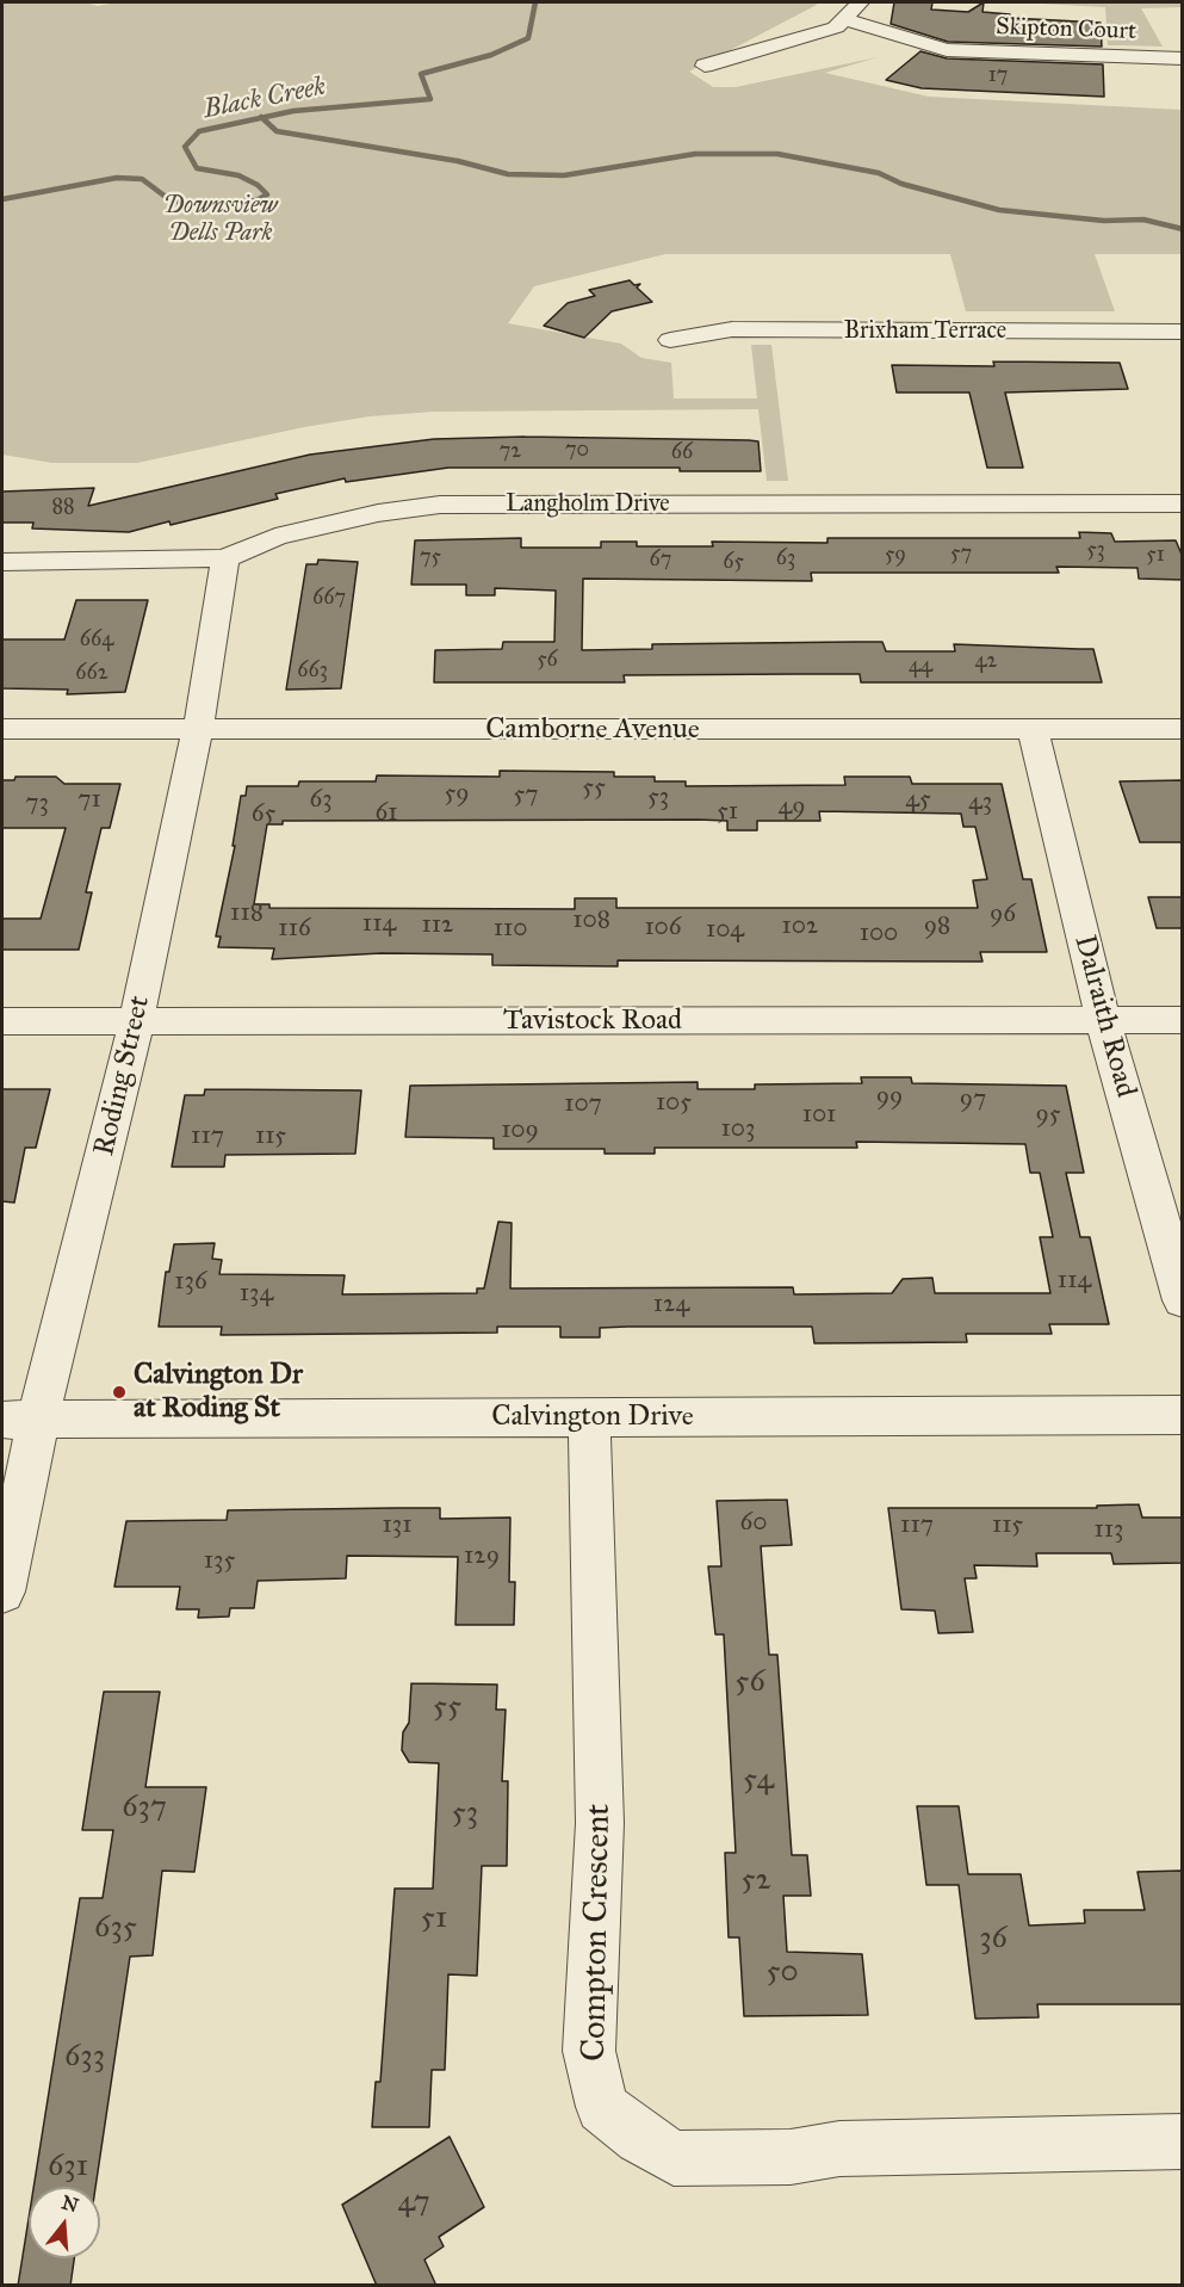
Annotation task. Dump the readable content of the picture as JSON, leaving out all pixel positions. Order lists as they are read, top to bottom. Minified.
{"streets":{"street":["Skipton Court","Brixham Terrace","Langholm Drive","Camborne Avenue","Dalraith Road","Tavistock Road","Roding Street","Calvington Drive","Compton Crescent"]},"crossings":[["Langholm Drive","Roding Street"],["Camborne Avenue","Dalraith Road"],["Camborne Avenue","Roding Street"],["Dalraith Road","Tavistock Road"],["Tavistock Road","Roding Street"],["Roding Street","Calvington Drive"],["Calvington Drive","Compton Crescent"]],"water":["Black Creek"],"parks":["Downsview Dells Park"],"places":["Calvington Dr at Roding St"],"house_numbers":["17","70","72","66","88","53","57","59","51","75","63","67","65","667","664","56","42","44","663","662","55","59","57","53","71","63","45","43","73","49","51","61","65","118","96","108","114","112","102","98","106","116","110","104","100","99","97","105","107","101","95","103","109","117","115","114","136","134","124","60","131","117","115","113","129","135","56","55","54","637","53","52","51","635","36","50","633","631","47"],"north":"top"}
